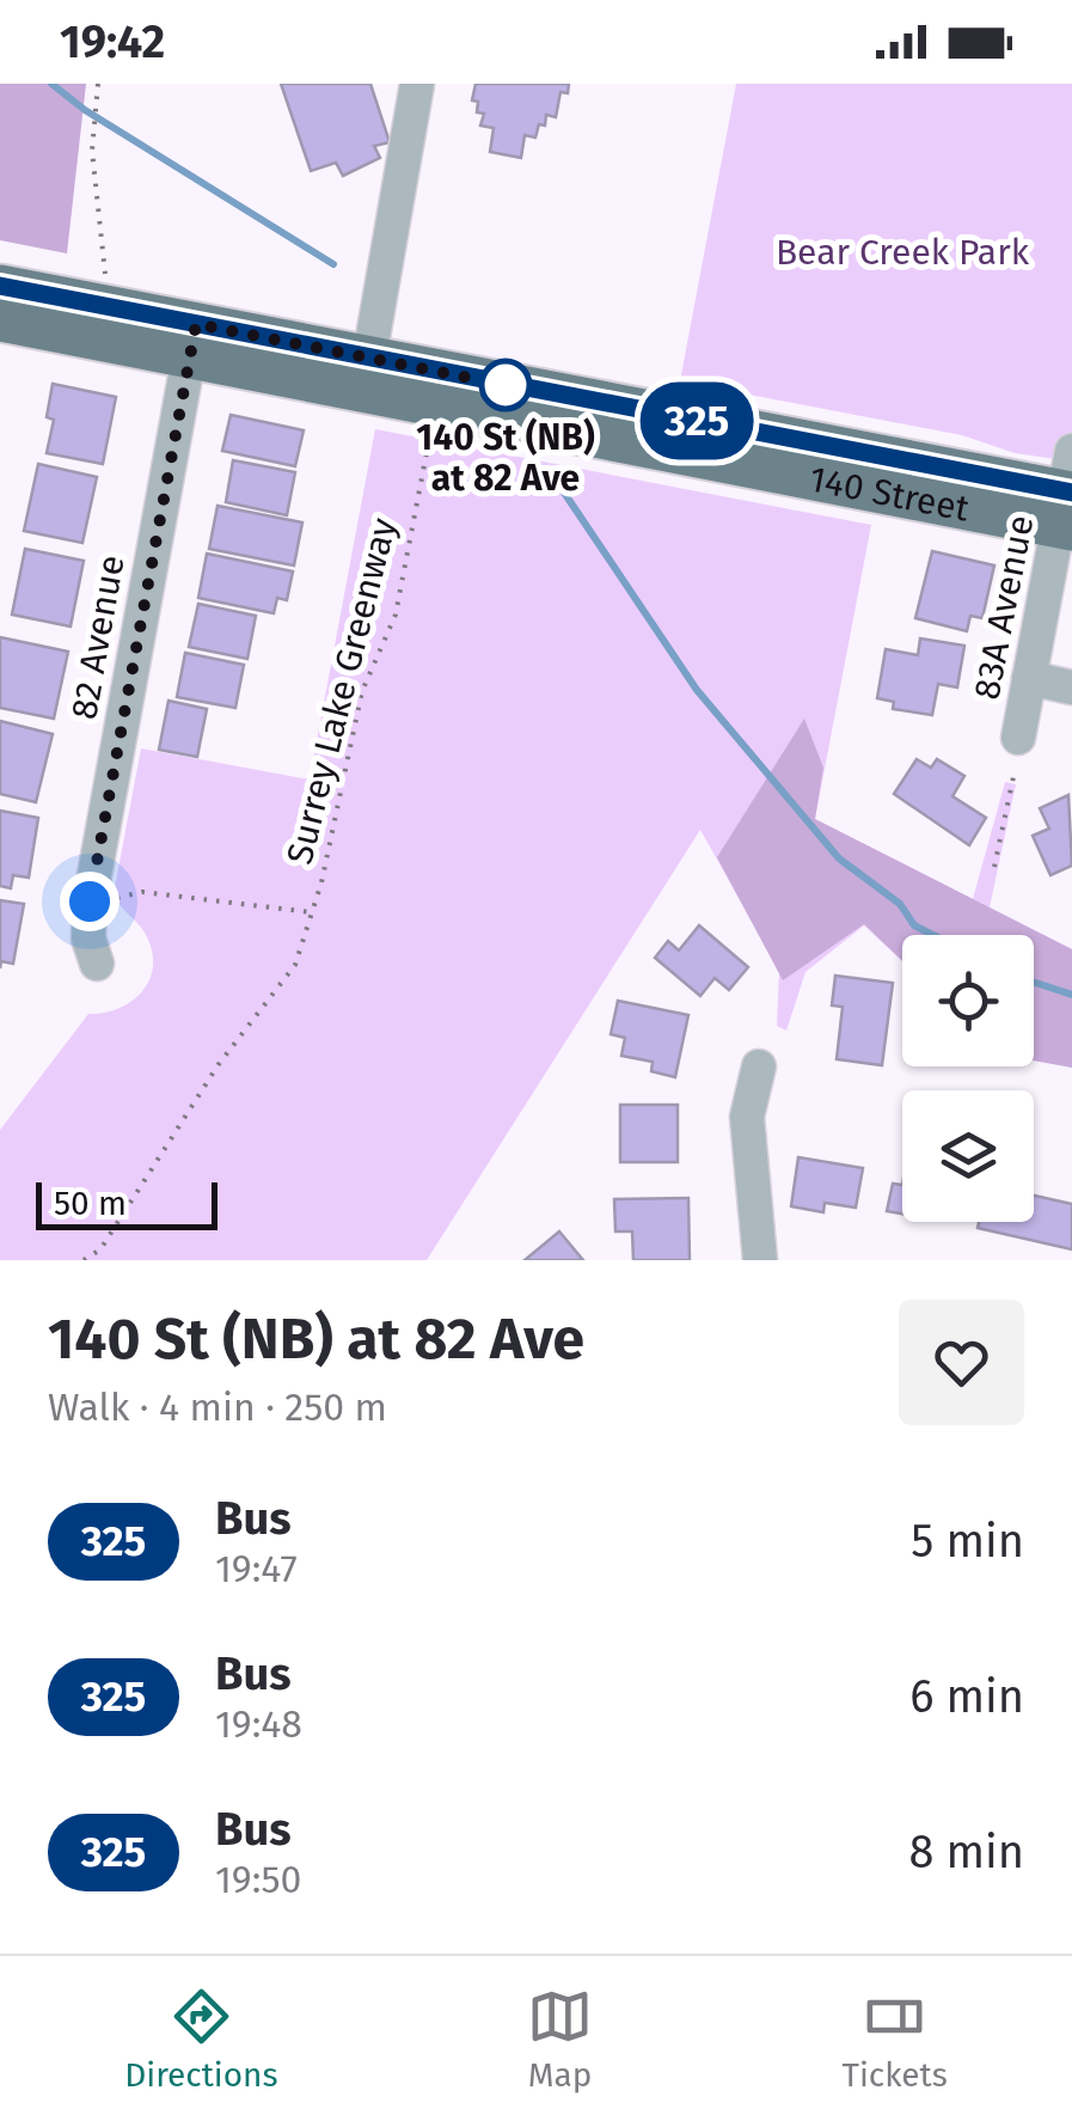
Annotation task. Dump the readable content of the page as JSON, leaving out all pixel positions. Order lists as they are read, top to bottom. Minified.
{"streets":{"main road":["140 Street"],"street":["83A Avenue","82 Avenue"],"path":["Surrey Lake Greenway"]},"crossings":[["140 Street","83A Avenue"],["140 Street","82 Avenue"]],"parks":["Bear Creek Park"],"places":["140 St (NB) at 82 Ave"],"lines":["bus line 325"],"scale_bar":"50 m","page":{"status":"19:42","on_map":"325","scale":"50 m","heading":["140 St (NB) at 82 Ave","Walk · 4 min · 250 m"],"list":[{"mark":"325","name":"Bus","note":"19:47","value":"5 min"},{"mark":"325","name":"Bus","note":"19:48","value":"6 min"},{"mark":"325","name":"Bus","note":"19:50","value":"8 min"}],"tabs":["Directions","Map","Tickets"]}}
